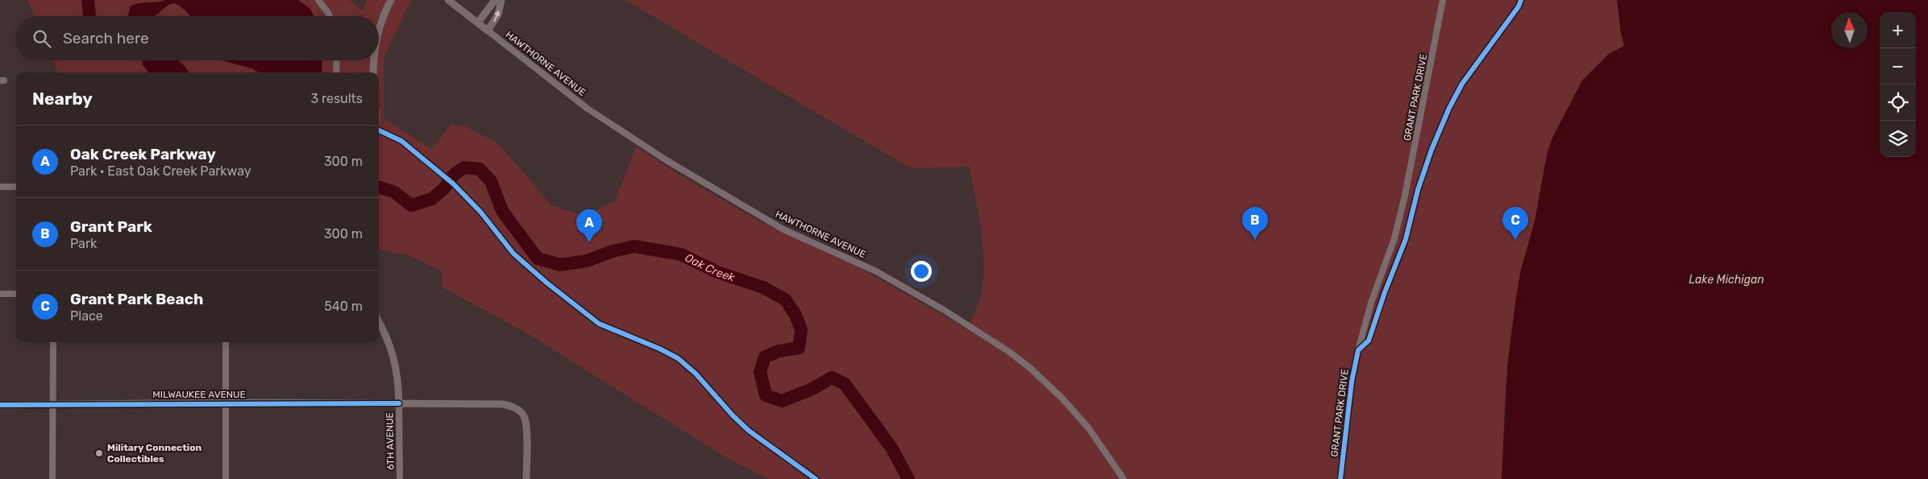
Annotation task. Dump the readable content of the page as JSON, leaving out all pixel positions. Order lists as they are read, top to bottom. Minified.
{"streets":{"street":["HAWTHORNE AVENUE","GRANT PARK DRIVE","MILWAUKEE AVENUE","6TH AVENUE"]},"crossings":[["MILWAUKEE AVENUE","6TH AVENUE"]],"water":["Oak Creek","Lake Michigan"],"places":["Military Connection Collectibles"],"north":"top","page":{"map_buttons":["+","−"],"search":"Search here","heading":["Nearby","3 results"],"list":[{"mark":"A","name":"Oak Creek Parkway","note":"Park · East Oak Creek Parkway","value":"300 m"},{"mark":"B","name":"Grant Park","note":"Park","value":"300 m"},{"mark":"C","name":"Grant Park Beach","note":"Place","value":"540 m"}],"pins":["B","C","A"]}}
